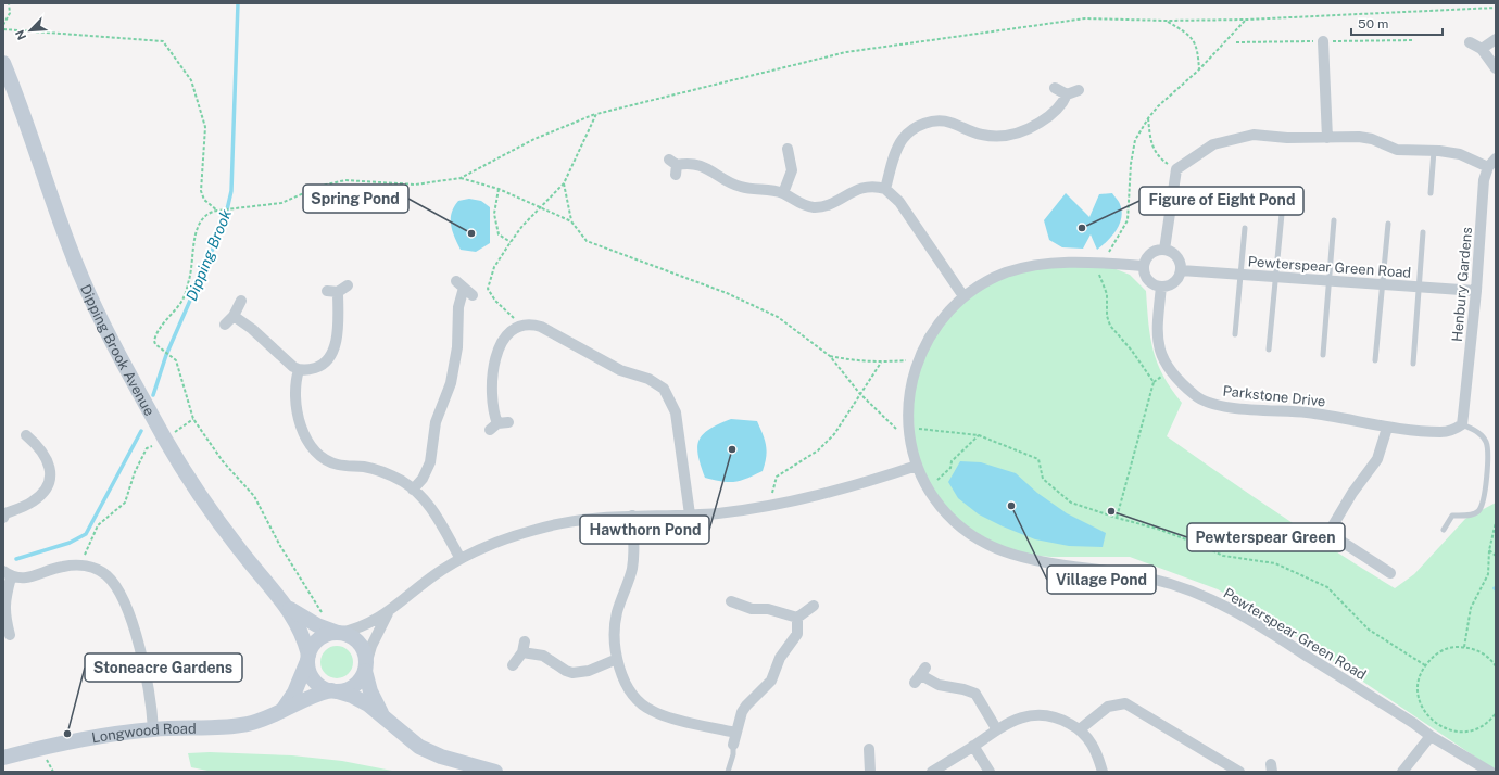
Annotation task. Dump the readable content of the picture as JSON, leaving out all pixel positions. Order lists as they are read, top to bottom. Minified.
{"streets":{"street":["Pewterspear Green Road","Henbury Gardens","Dipping Brook Avenue","Parkstone Drive","Longwood Road"]},"crossings":[["Pewterspear Green Road","Henbury Gardens"],["Pewterspear Green Road","Parkstone Drive"],["Henbury Gardens","Parkstone Drive"],["Dipping Brook Avenue","Longwood Road"]],"water":["Dipping Brook"],"places":["Figure of Eight Pond","Spring Pond","Hawthorn Pond","Village Pond","Pewterspear Green","Stoneacre Gardens"],"scale_bar":"50 m","north":"bottom left"}
